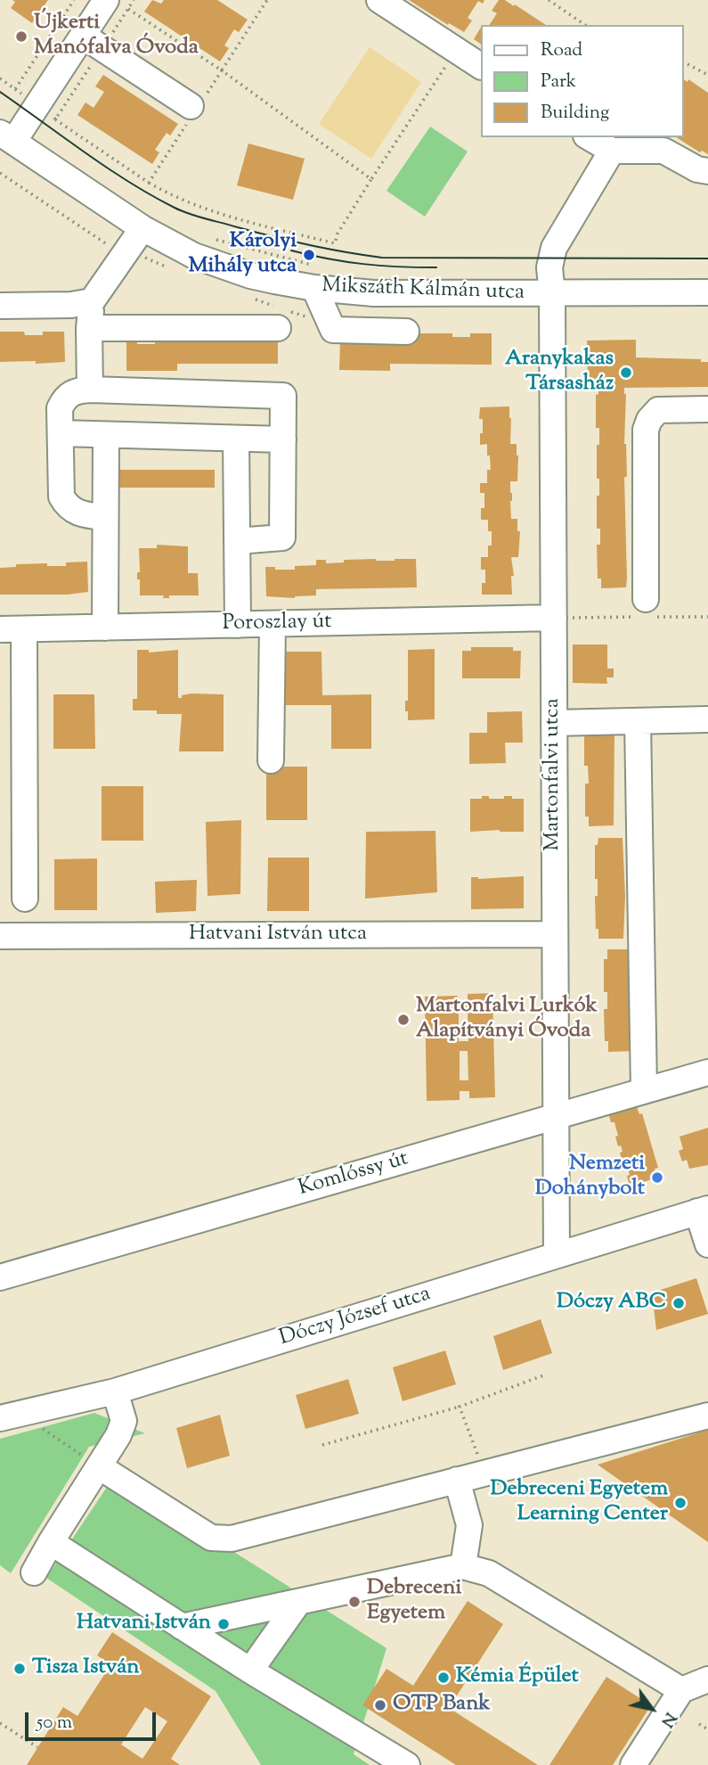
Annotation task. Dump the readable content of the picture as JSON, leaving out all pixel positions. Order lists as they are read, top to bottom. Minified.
{"streets":{"street":["Mikszáth Kálmán utca","Poroszlay út","Martonfalvi utca","Hatvani István utca","Komlóssy út","Dóczy József utca"]},"crossings":[["Mikszáth Kálmán utca","Martonfalvi utca"],["Poroszlay út","Martonfalvi utca"],["Martonfalvi utca","Hatvani István utca"],["Martonfalvi utca","Komlóssy út"],["Martonfalvi utca","Dóczy József utca"]],"places":["Újkerti Manófalva Óvoda","Károlyi Mihály utca","Aranykakas Társasház","Martonfalvi Lurkók Alapítványi Óvoda","Nemzeti Dohánybolt","Dóczy ABC","Debreceni Egyetem Learning Center","Debreceni Egyetem","Hatvani István","Tisza István","Kémia Épület","OTP Bank"],"legend":["Road","Park","Building"],"scale_bar":"50 m","north":"bottom right"}
